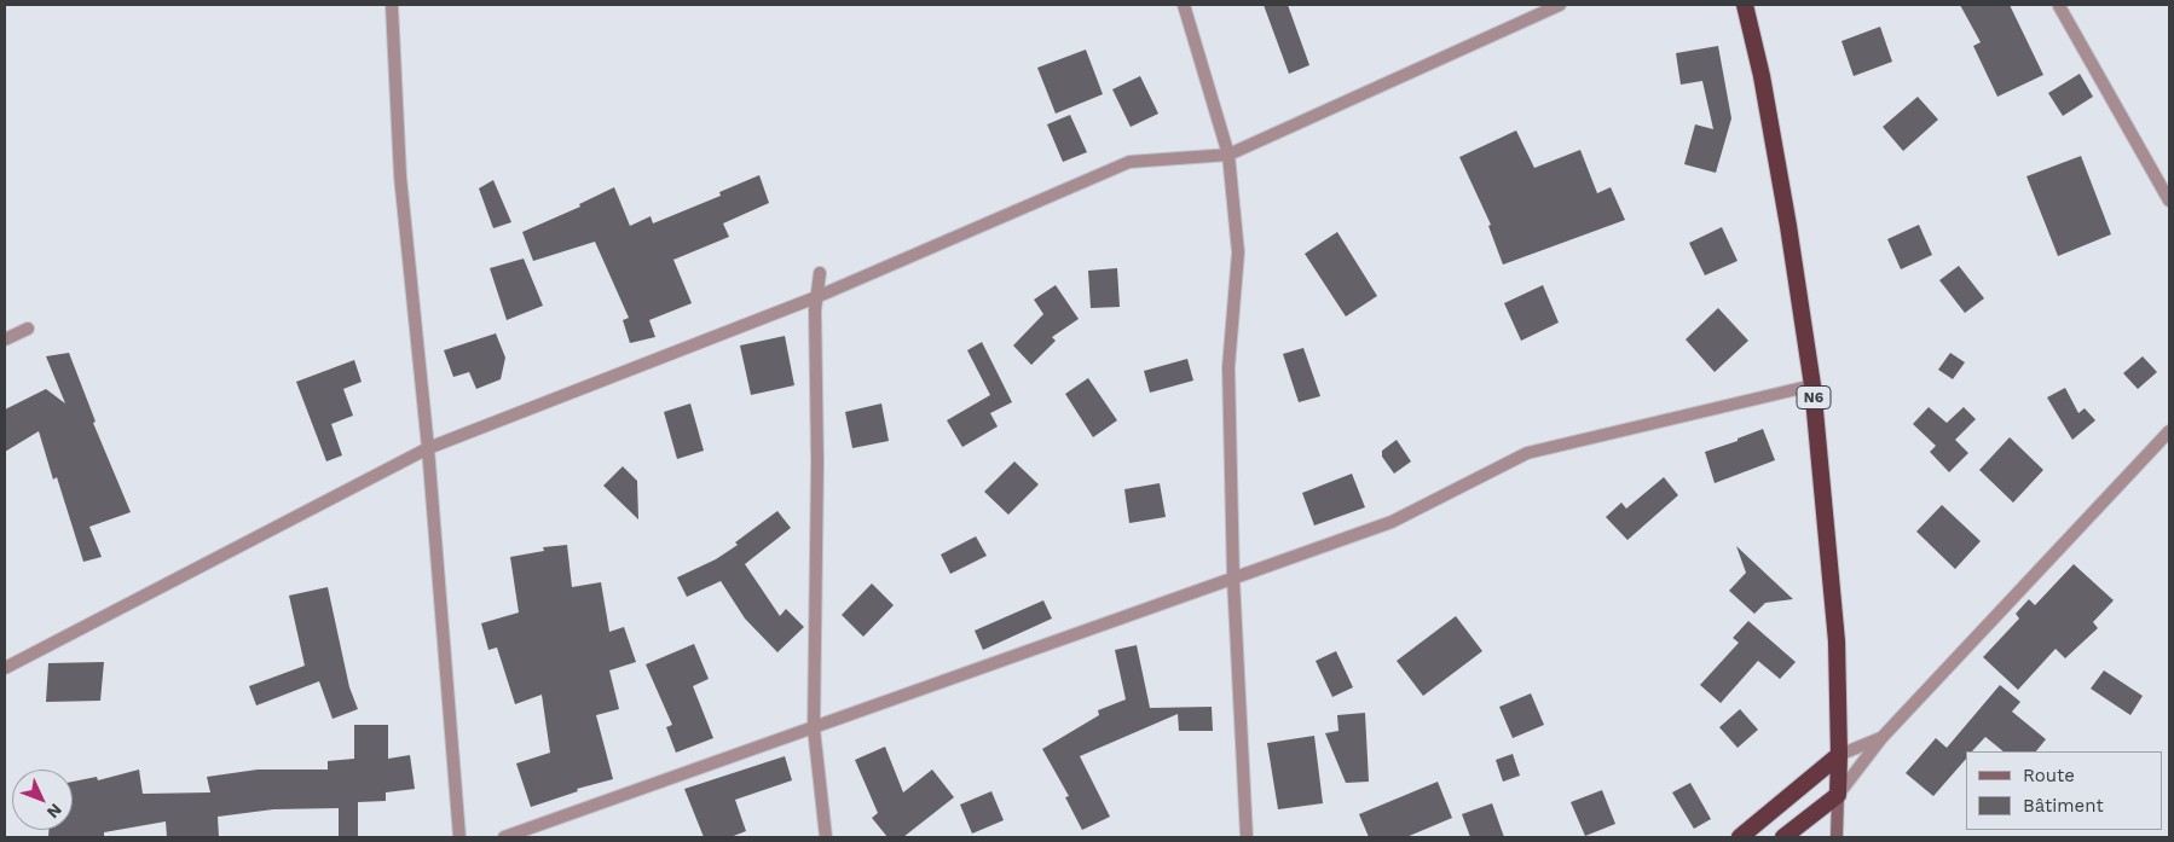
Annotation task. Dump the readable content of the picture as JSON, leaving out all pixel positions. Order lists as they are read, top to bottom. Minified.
{"streets":{"highway":["N6"]},"legend":["Route","Bâtiment"],"north":"bottom right"}
